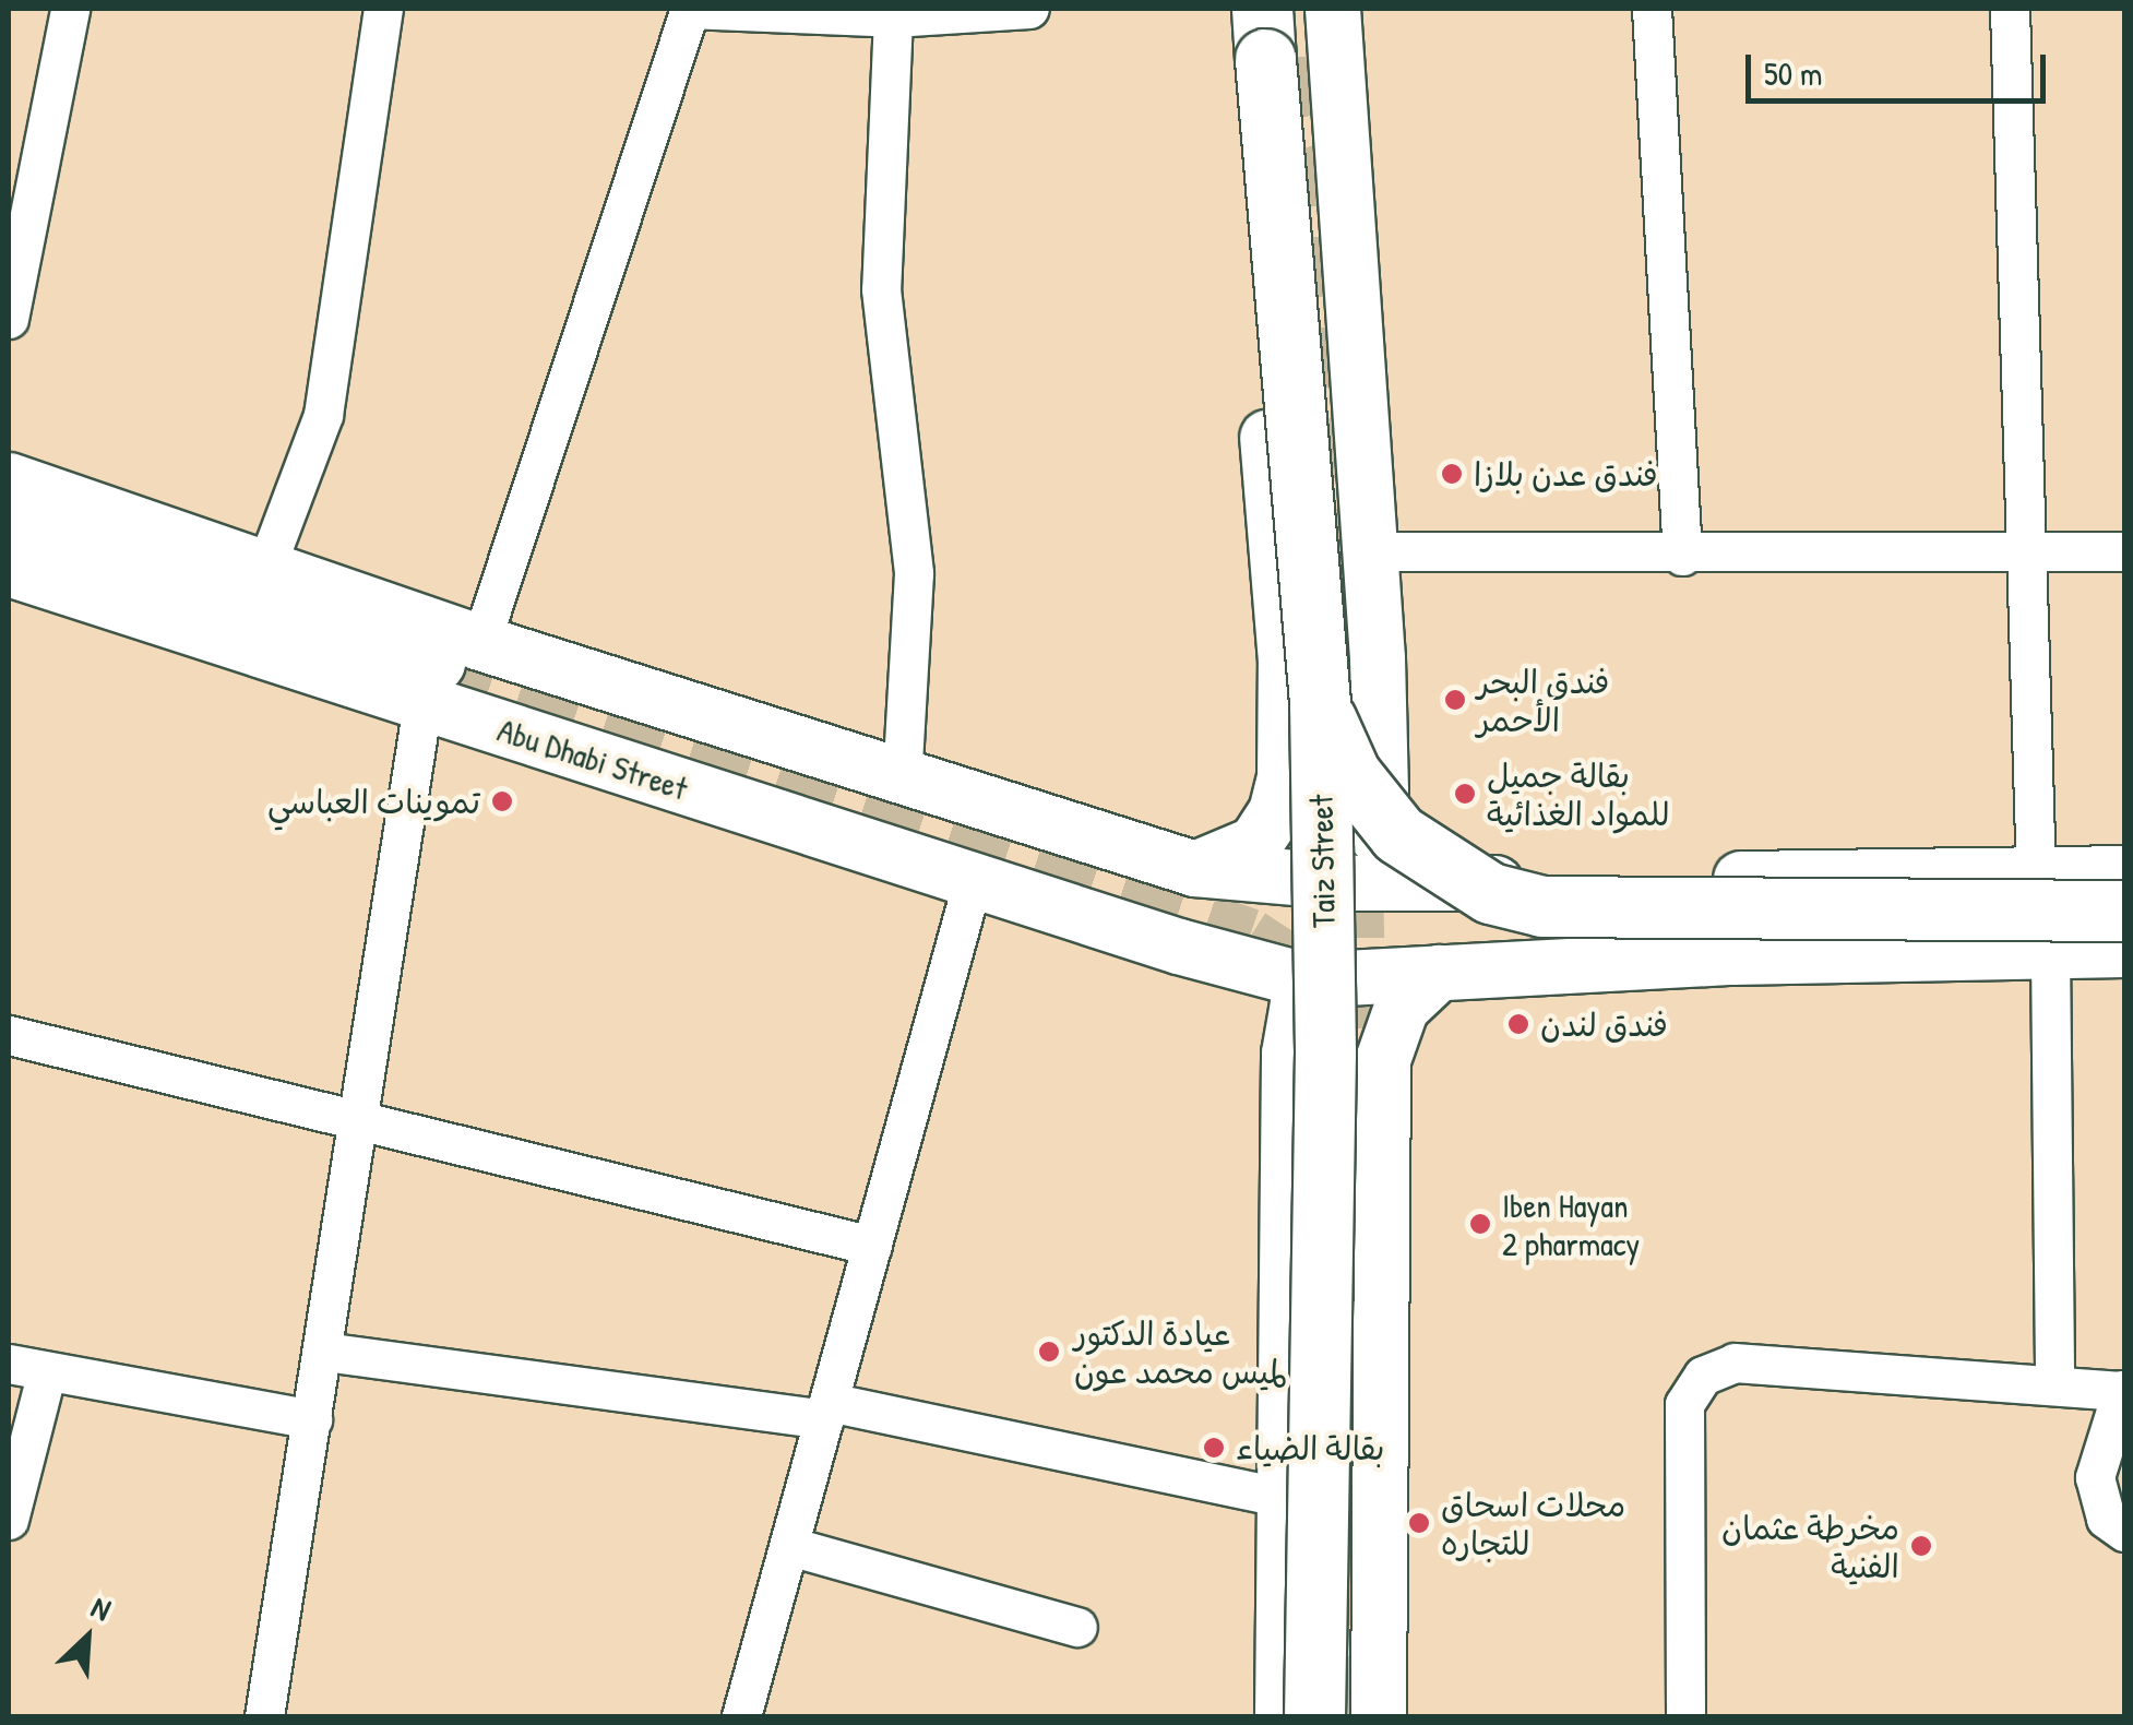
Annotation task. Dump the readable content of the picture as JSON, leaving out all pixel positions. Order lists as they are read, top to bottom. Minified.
{"streets":{"main road":["Abu Dhabi Street","Taiz Street"]},"places":["فندق عدن بلازا","فندق البحر الأحمر","بقالة جميل للمواد الغذائية","تموينات العباسي","فندق لندن","Iben Hayan 2 pharmacy","عيادة الدكتور لميس محمد عون","بقالة الضياء","محلات اسحاق للتجاره","مخرطة عثمان الفنية"],"scale_bar":"50 m","north":"top right"}
